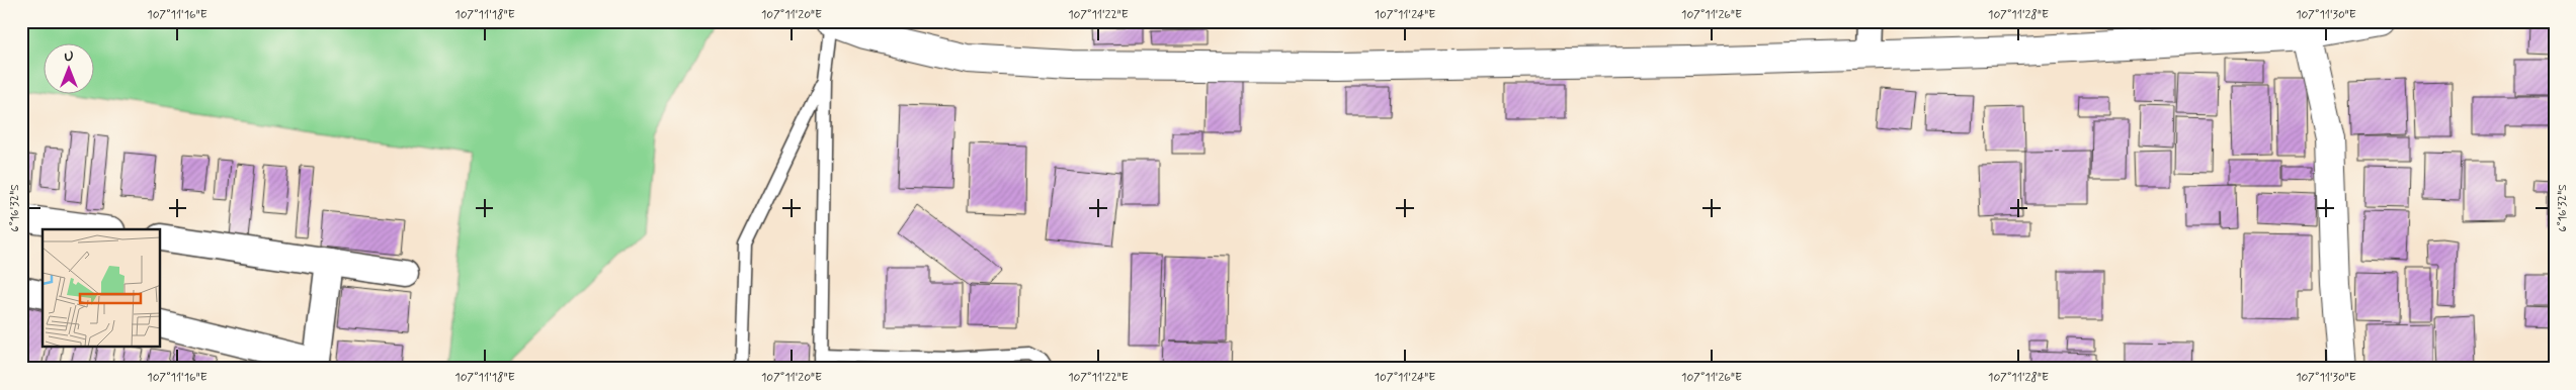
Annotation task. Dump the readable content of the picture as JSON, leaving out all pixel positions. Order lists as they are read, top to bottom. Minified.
{"north":"top","coordinates":["107°11'16\"E","107°11'18\"E","107°11'20\"E","107°11'22\"E","107°11'24\"E","107°11'26\"E","107°11'28\"E","107°11'30\"E","6°16'32\"S"]}
